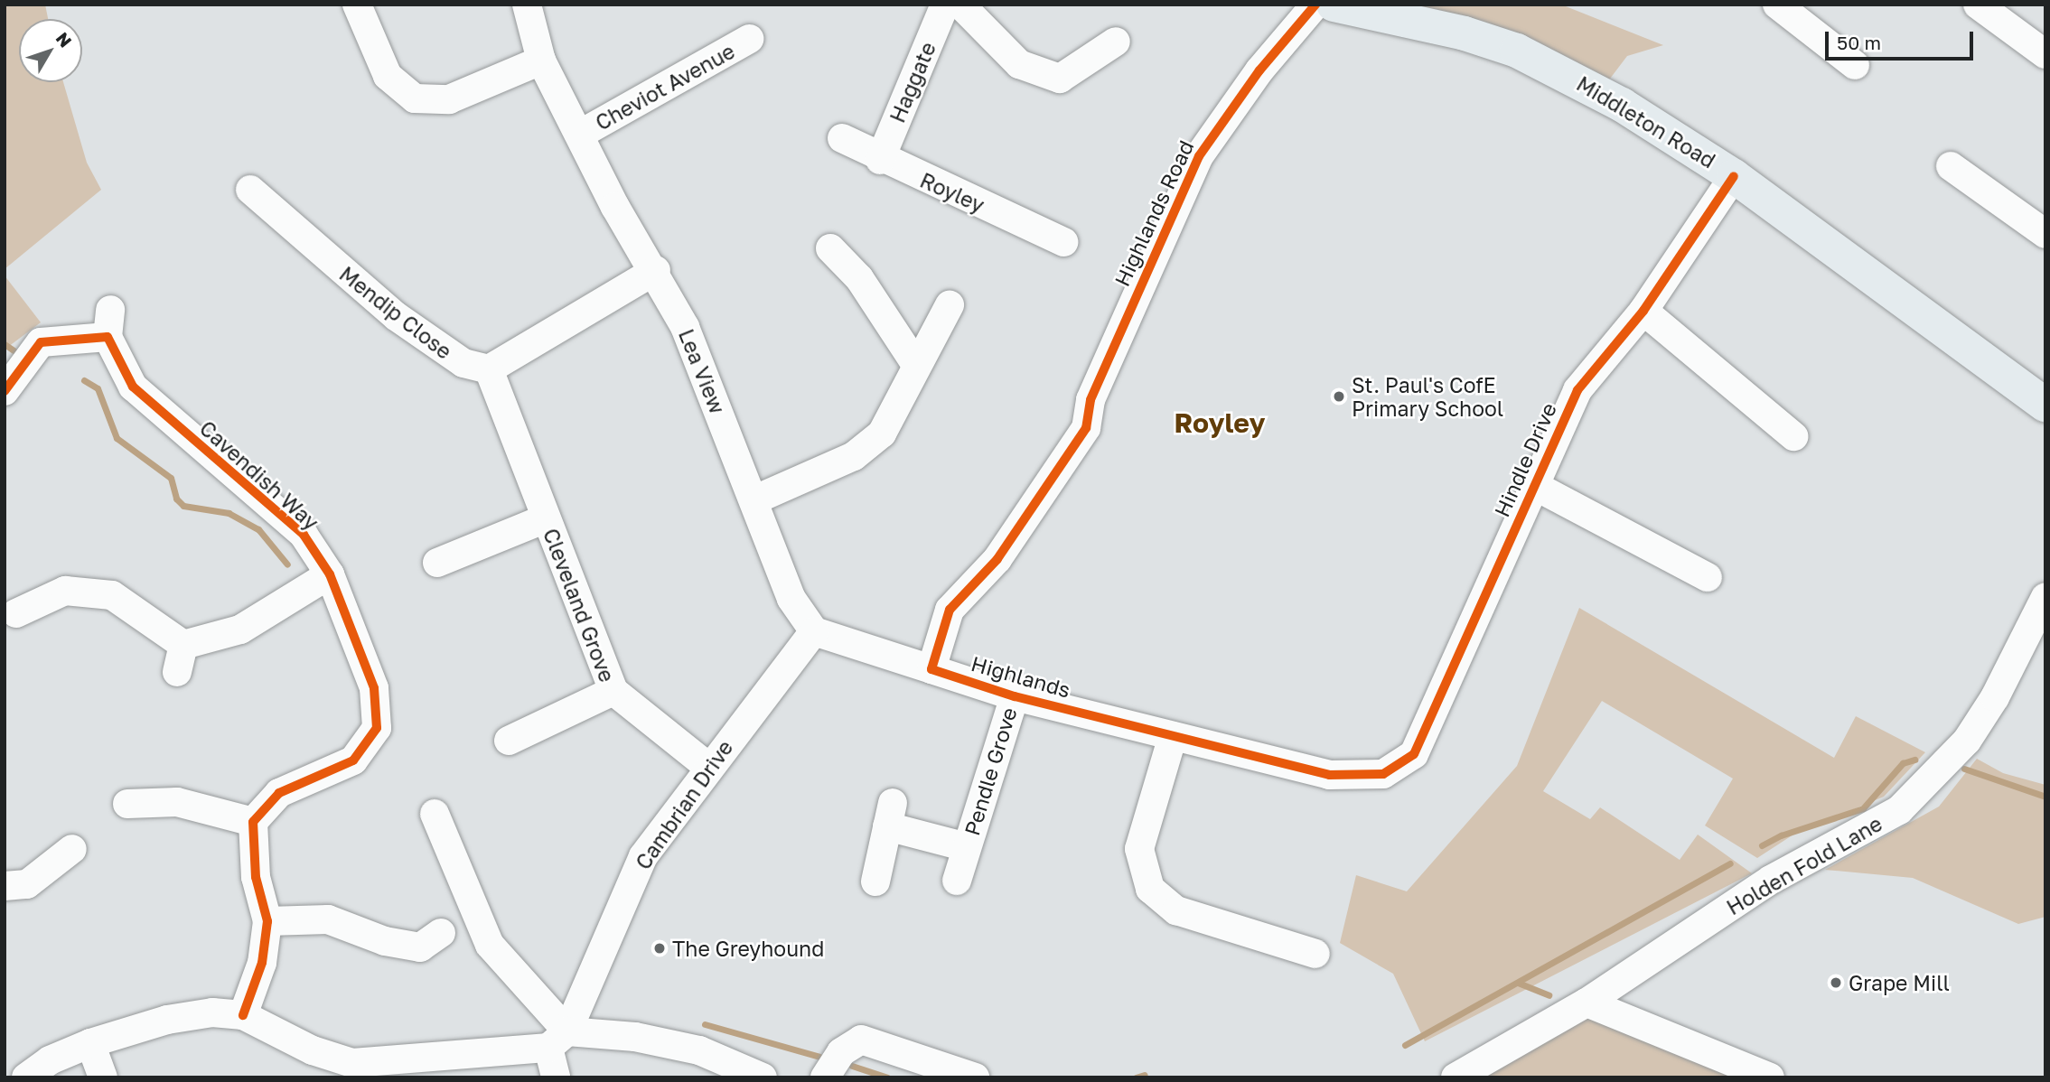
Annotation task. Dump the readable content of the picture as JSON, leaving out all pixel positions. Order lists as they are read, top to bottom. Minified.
{"streets":{"main road":["Middleton Road"],"street":["Haggate","Cheviot Avenue","Royley","Highlands Road","Mendip Close","Lea View","Hindle Drive","Cavendish Way","Cleveland Grove","Highlands","Pendle Grove","Cambrian Drive","Holden Fold Lane"]},"crossings":[["Haggate","Royley"],["Cheviot Avenue","Lea View"],["Middleton Road","Hindle Drive"],["Highlands Road","Highlands"],["Mendip Close","Cleveland Grove"],["Lea View","Cambrian Drive"],["Hindle Drive","Highlands"],["Cleveland Grove","Cambrian Drive"],["Highlands","Pendle Grove"]],"districts":["Royley"],"places":["St. Paul's CofE Primary School","The Greyhound","Grape Mill"],"scale_bar":"50 m","north":"top right"}
